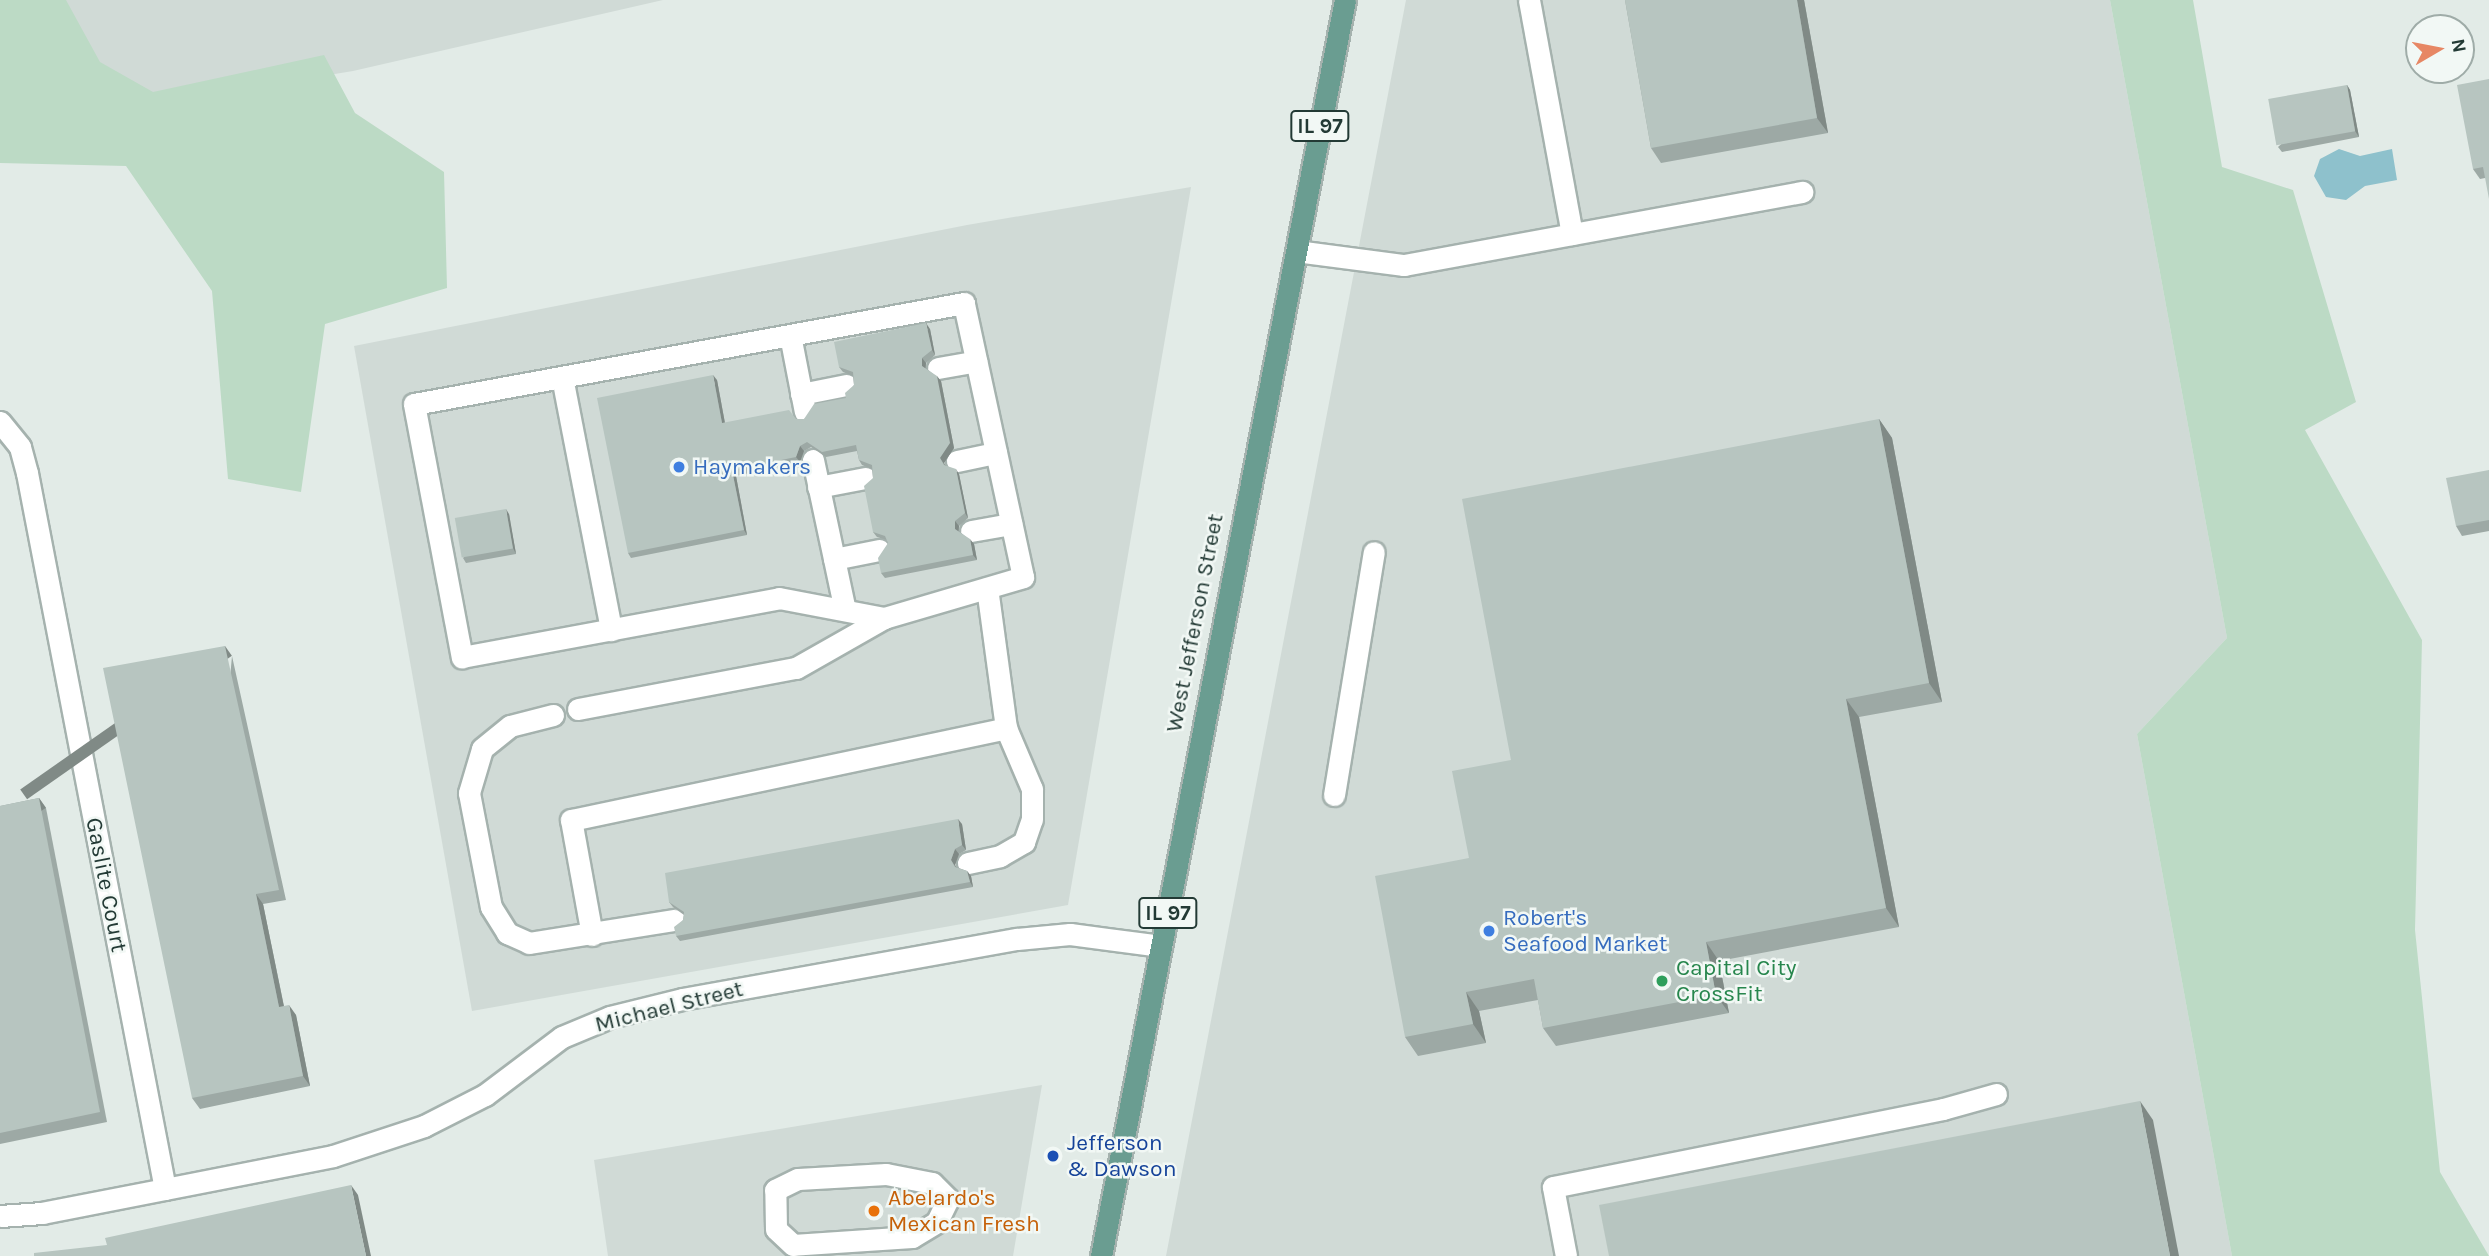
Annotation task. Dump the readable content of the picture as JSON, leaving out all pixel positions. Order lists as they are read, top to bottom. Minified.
{"streets":{"main road":["IL 97","West Jefferson Street"],"street":["Gaslite Court","Michael Street"]},"crossings":[["West Jefferson Street","Michael Street"],["Gaslite Court","Michael Street"]],"places":["Haymakers","Robert's Seafood Market","Capital City CrossFit","Jefferson & Dawson","Abelardo's Mexican Fresh"],"north":"right"}
